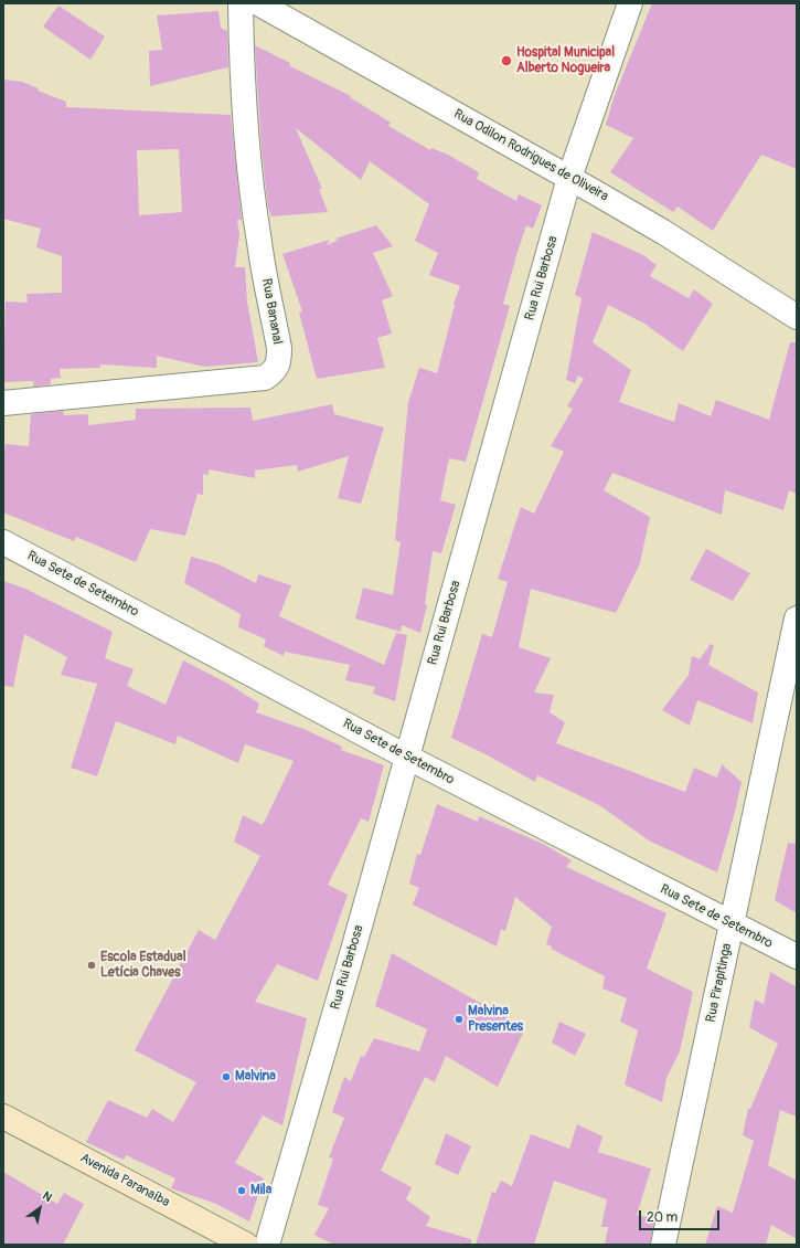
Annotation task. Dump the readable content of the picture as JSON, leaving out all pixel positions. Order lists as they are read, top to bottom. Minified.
{"streets":{"main road":["Avenida Paranaíba"],"street":["Rua Odilon Rodrigues de Oliveira","Rua Rui Barbosa","Rua Bananal","Rua Sete de Setembro","Rua Pirapitinga"]},"crossings":[["Rua Odilon Rodrigues de Oliveira","Rua Rui Barbosa"],["Rua Rui Barbosa","Rua Sete de Setembro"],["Rua Sete de Setembro","Rua Pirapitinga"]],"places":["Hospital Municipal Alberto Nogueira","Escola Estadual Letícia Chaves","Malvina Presentes","Malvina","Mila"],"scale_bar":"20 m","north":"top right"}
